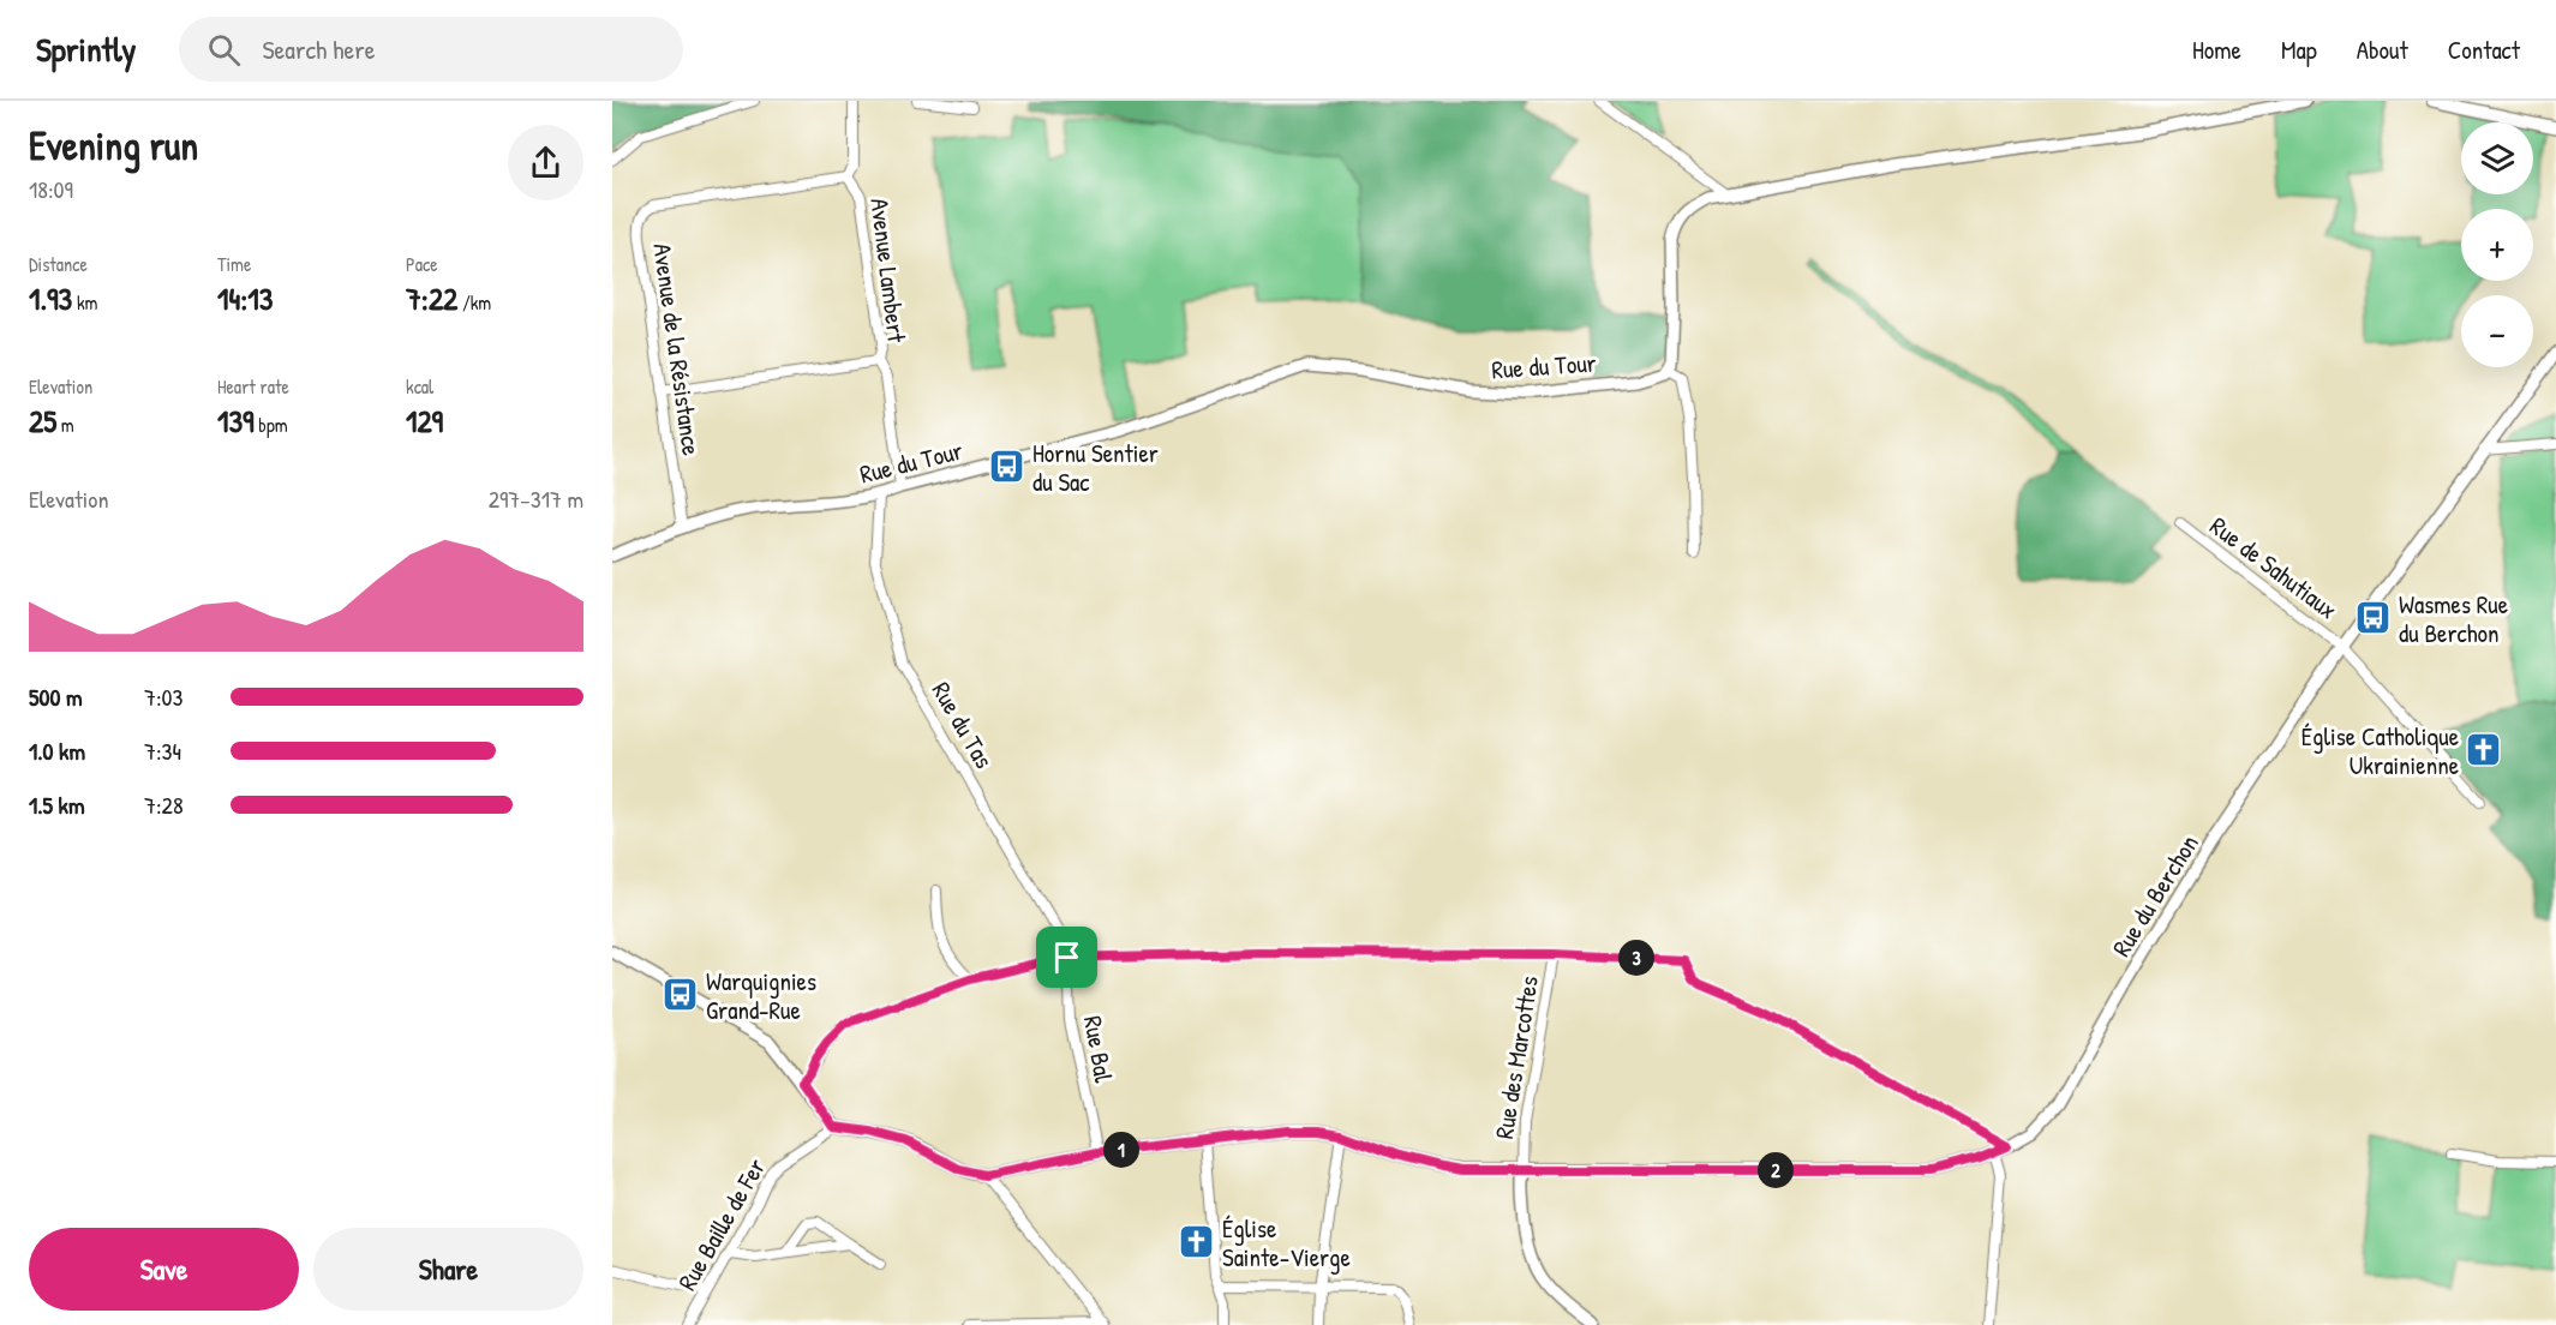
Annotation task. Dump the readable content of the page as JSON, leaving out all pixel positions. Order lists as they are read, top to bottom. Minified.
{"streets":{"street":["Avenue Lambert","Avenue de la Résistance","Rue du Tour","Rue de Sahutiaux","Rue du Tas","Rue du Berchon","Rue Bal","Rue des Marcottes","Rue Baille de Fer"]},"crossings":[["Avenue Lambert","Avenue de la Résistance"],["Avenue Lambert","Rue du Tour"],["Avenue de la Résistance","Rue du Tour"],["Rue du Tour","Rue du Tas"],["Rue de Sahutiaux","Rue du Berchon"],["Rue du Tas","Rue Bal"],["Rue du Berchon","Rue des Marcottes"]],"places":{"bus stop":["Hornu Sentier du Sac","Wasmes Rue du Berchon","Warquignies Grand-Rue"],"church":["Église Catholique Ukrainienne","Église Sainte-Vierge"]},"page":{"header":"Sprintly","search":"Search here","nav":["Home","Map","About","Contact"],"heading":["Evening run","18:09"],"map_buttons":["+","−"],"stats":[["Distance","1.93 km"],["Time","14:13"],["Pace","7:22 /km"],["Elevation","25 m"],["Heart rate","139 bpm"],["kcal","129"]],"chart":["Elevation","297–317 m"],"list":[{"name":"500 m","note":"7:03"},{"name":"1.0 km","note":"7:34"},{"name":"1.5 km","note":"7:28"}],"pins":["3","1","2"],"buttons":["Save","Share"]}}
